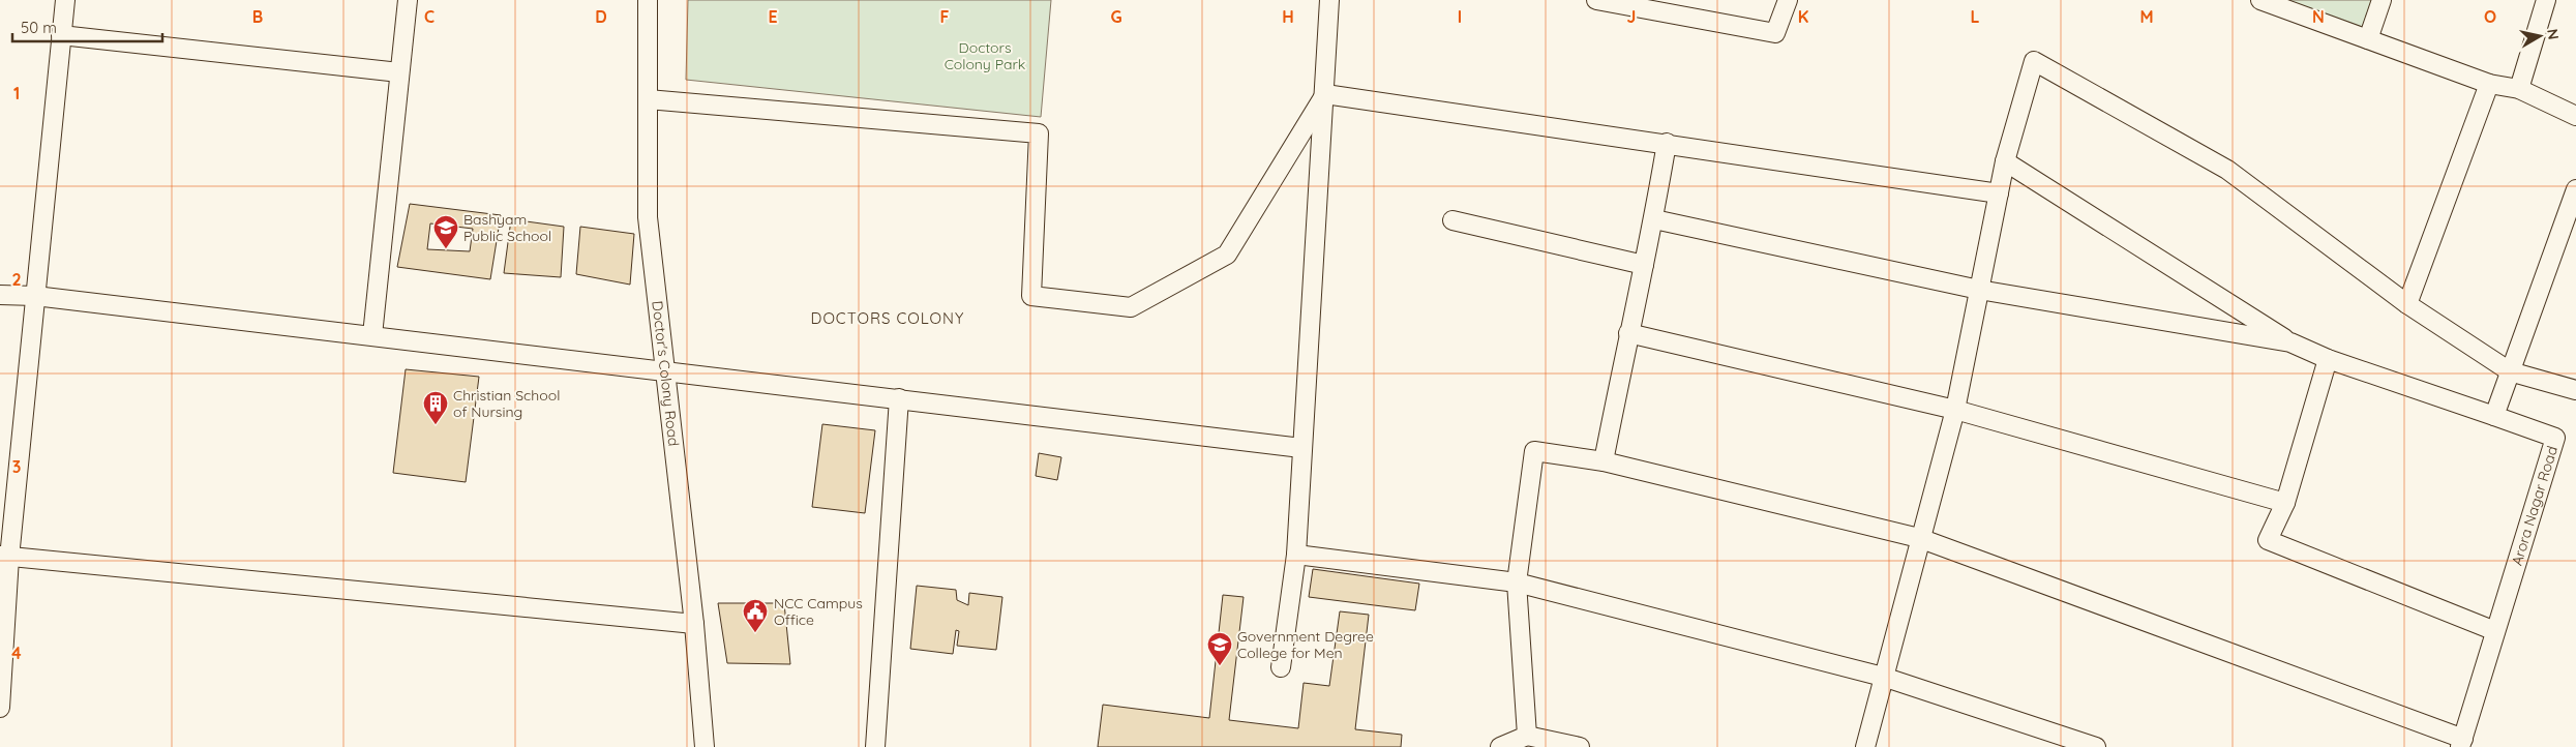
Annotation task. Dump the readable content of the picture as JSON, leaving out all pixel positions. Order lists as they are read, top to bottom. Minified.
{"streets":{"street":["Doctor's Colony Road","Arora Nagar Road"]},"districts":["DOCTORS COLONY"],"parks":["Doctors Colony Park"],"places":{"school or university":["Bashyam Public School","Government Degree College for Men"],"building":["Christian School of Nursing"],"public building":["NCC Campus Office"]},"scale_bar":"50 m","north":"right","grid":{"columns":["B","C","D","E","F","G","H","I","J","K","L","M","N","O"],"rows":["1","2","3","4"]}}
